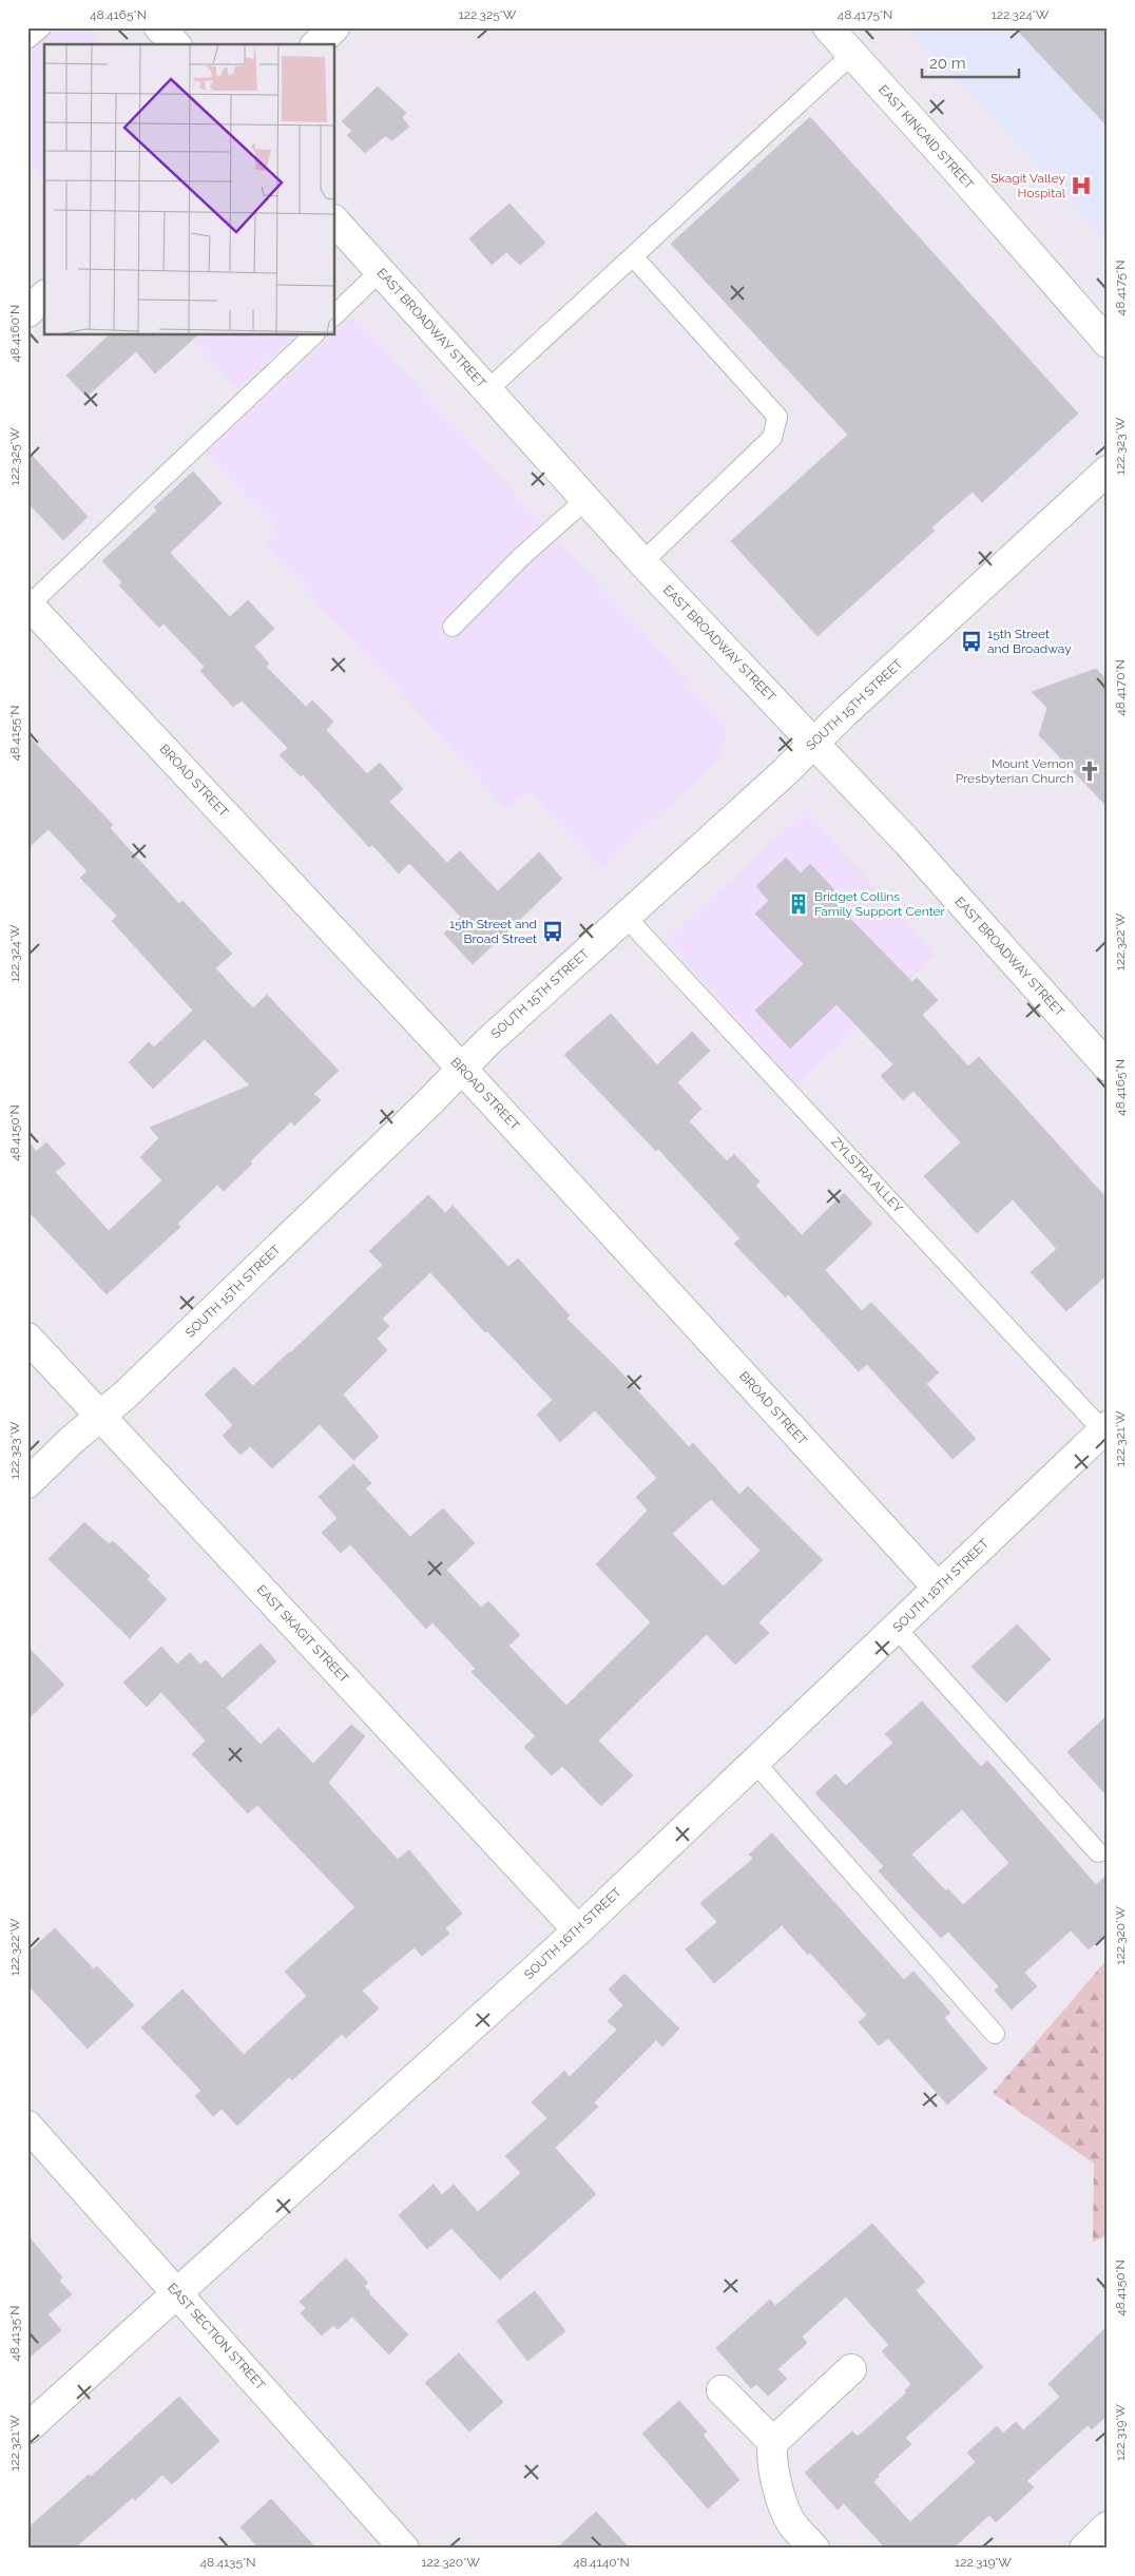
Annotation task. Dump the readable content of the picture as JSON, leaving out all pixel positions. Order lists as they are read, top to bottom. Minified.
{"streets":{"street":["EAST KINCAID STREET","EAST BROADWAY STREET","SOUTH 15TH STREET","BROAD STREET","SOUTH 16TH STREET","EAST SKAGIT STREET","EAST SECTION STREET"],"lane":["ZYLSTRA ALLEY"]},"crossings":[["EAST BROADWAY STREET","SOUTH 15TH STREET"],["SOUTH 15TH STREET","BROAD STREET"],["SOUTH 15TH STREET","ZYLSTRA ALLEY"],["SOUTH 15TH STREET","EAST SKAGIT STREET"],["BROAD STREET","SOUTH 16TH STREET"],["ZYLSTRA ALLEY","SOUTH 16TH STREET"],["SOUTH 16TH STREET","EAST SKAGIT STREET"],["SOUTH 16TH STREET","EAST SECTION STREET"]],"places":{"hospital":["Skagit Valley Hospital"],"bus stop":["15th Street and Broadway","15th Street and Broad Street"],"church":["Mount Vernon Presbyterian Church"],"building":["Bridget Collins Family Support Center"]},"scale_bar":"20 m","coordinates":["48.4165°N","122.325°W","48.4175°N","122.324°W","48.4160°N","122.323°W","48.4170°N","48.4155°N","122.322°W","48.4150°N","122.321°W","122.320°W","48.4135°N","122.319°W","48.4140°N"]}
